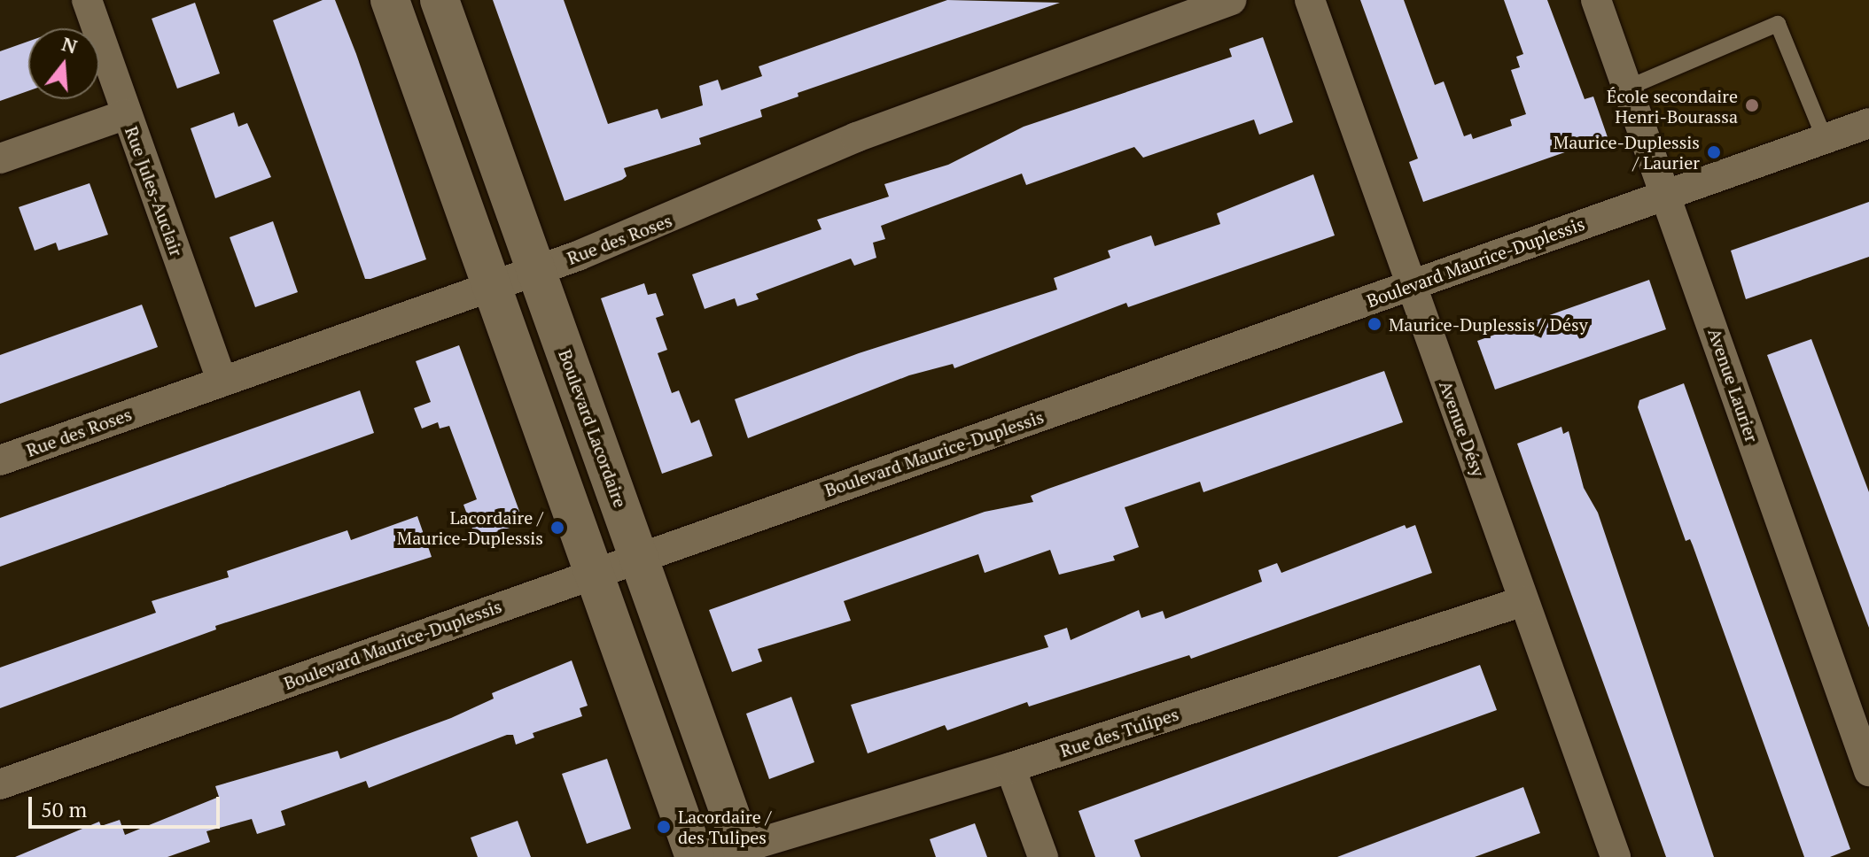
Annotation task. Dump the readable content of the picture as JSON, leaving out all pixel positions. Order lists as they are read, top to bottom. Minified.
{"streets":{"main road":["Boulevard Lacordaire"],"street":["Rue Jules-Auclair","Rue des Roses","Boulevard Maurice-Duplessis","Avenue Laurier","Avenue Désy","Rue des Tulipes"]},"crossings":[["Rue Jules-Auclair","Rue des Roses"],["Rue des Roses","Boulevard Lacordaire"],["Boulevard Maurice-Duplessis","Avenue Laurier"],["Boulevard Maurice-Duplessis","Boulevard Lacordaire"],["Boulevard Maurice-Duplessis","Avenue Désy"],["Boulevard Lacordaire","Rue des Tulipes"],["Avenue Désy","Rue des Tulipes"]],"places":["École secondaire Henri-Bourassa","Maurice-Duplessis / Laurier","Maurice-Duplessis / Désy","Lacordaire / Maurice-Duplessis","Lacordaire / des Tulipes"],"scale_bar":"50 m","north":"top"}
